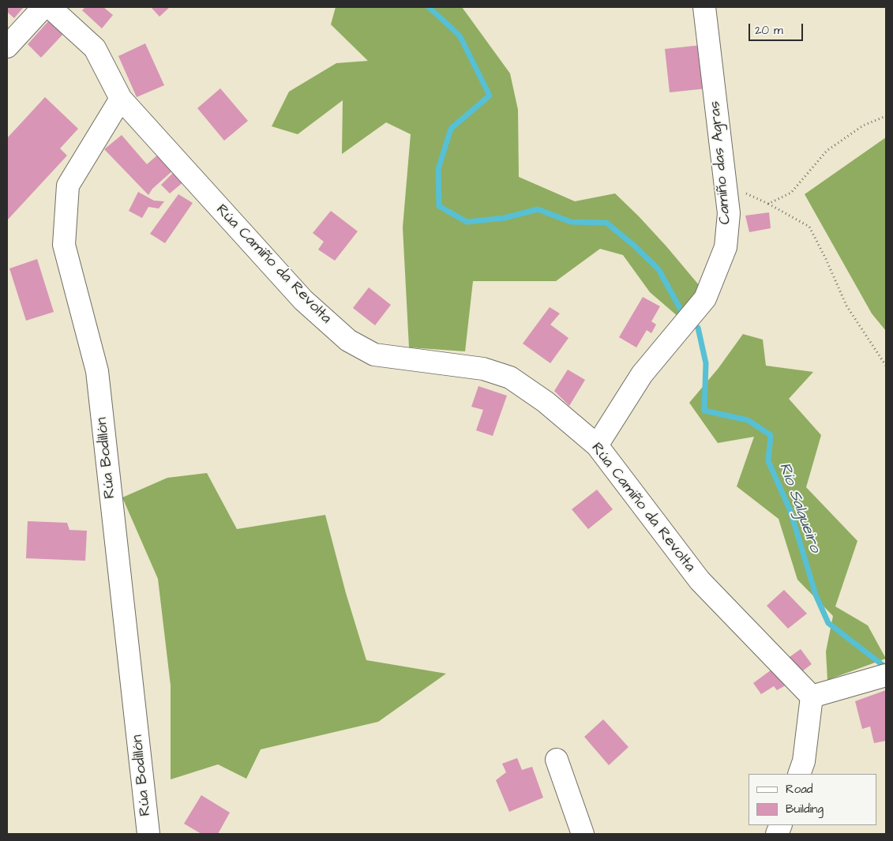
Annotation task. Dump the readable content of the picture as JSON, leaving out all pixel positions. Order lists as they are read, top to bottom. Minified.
{"streets":{"street":["Camiño das Agras","Rúa Camiño da Revolta","Rúa Bodillón"]},"crossings":[["Camiño das Agras","Rúa Camiño da Revolta"],["Rúa Camiño da Revolta","Rúa Bodillón"]],"water":["Río Salgueiro"],"legend":["Road","Building"],"scale_bar":"20 m"}
